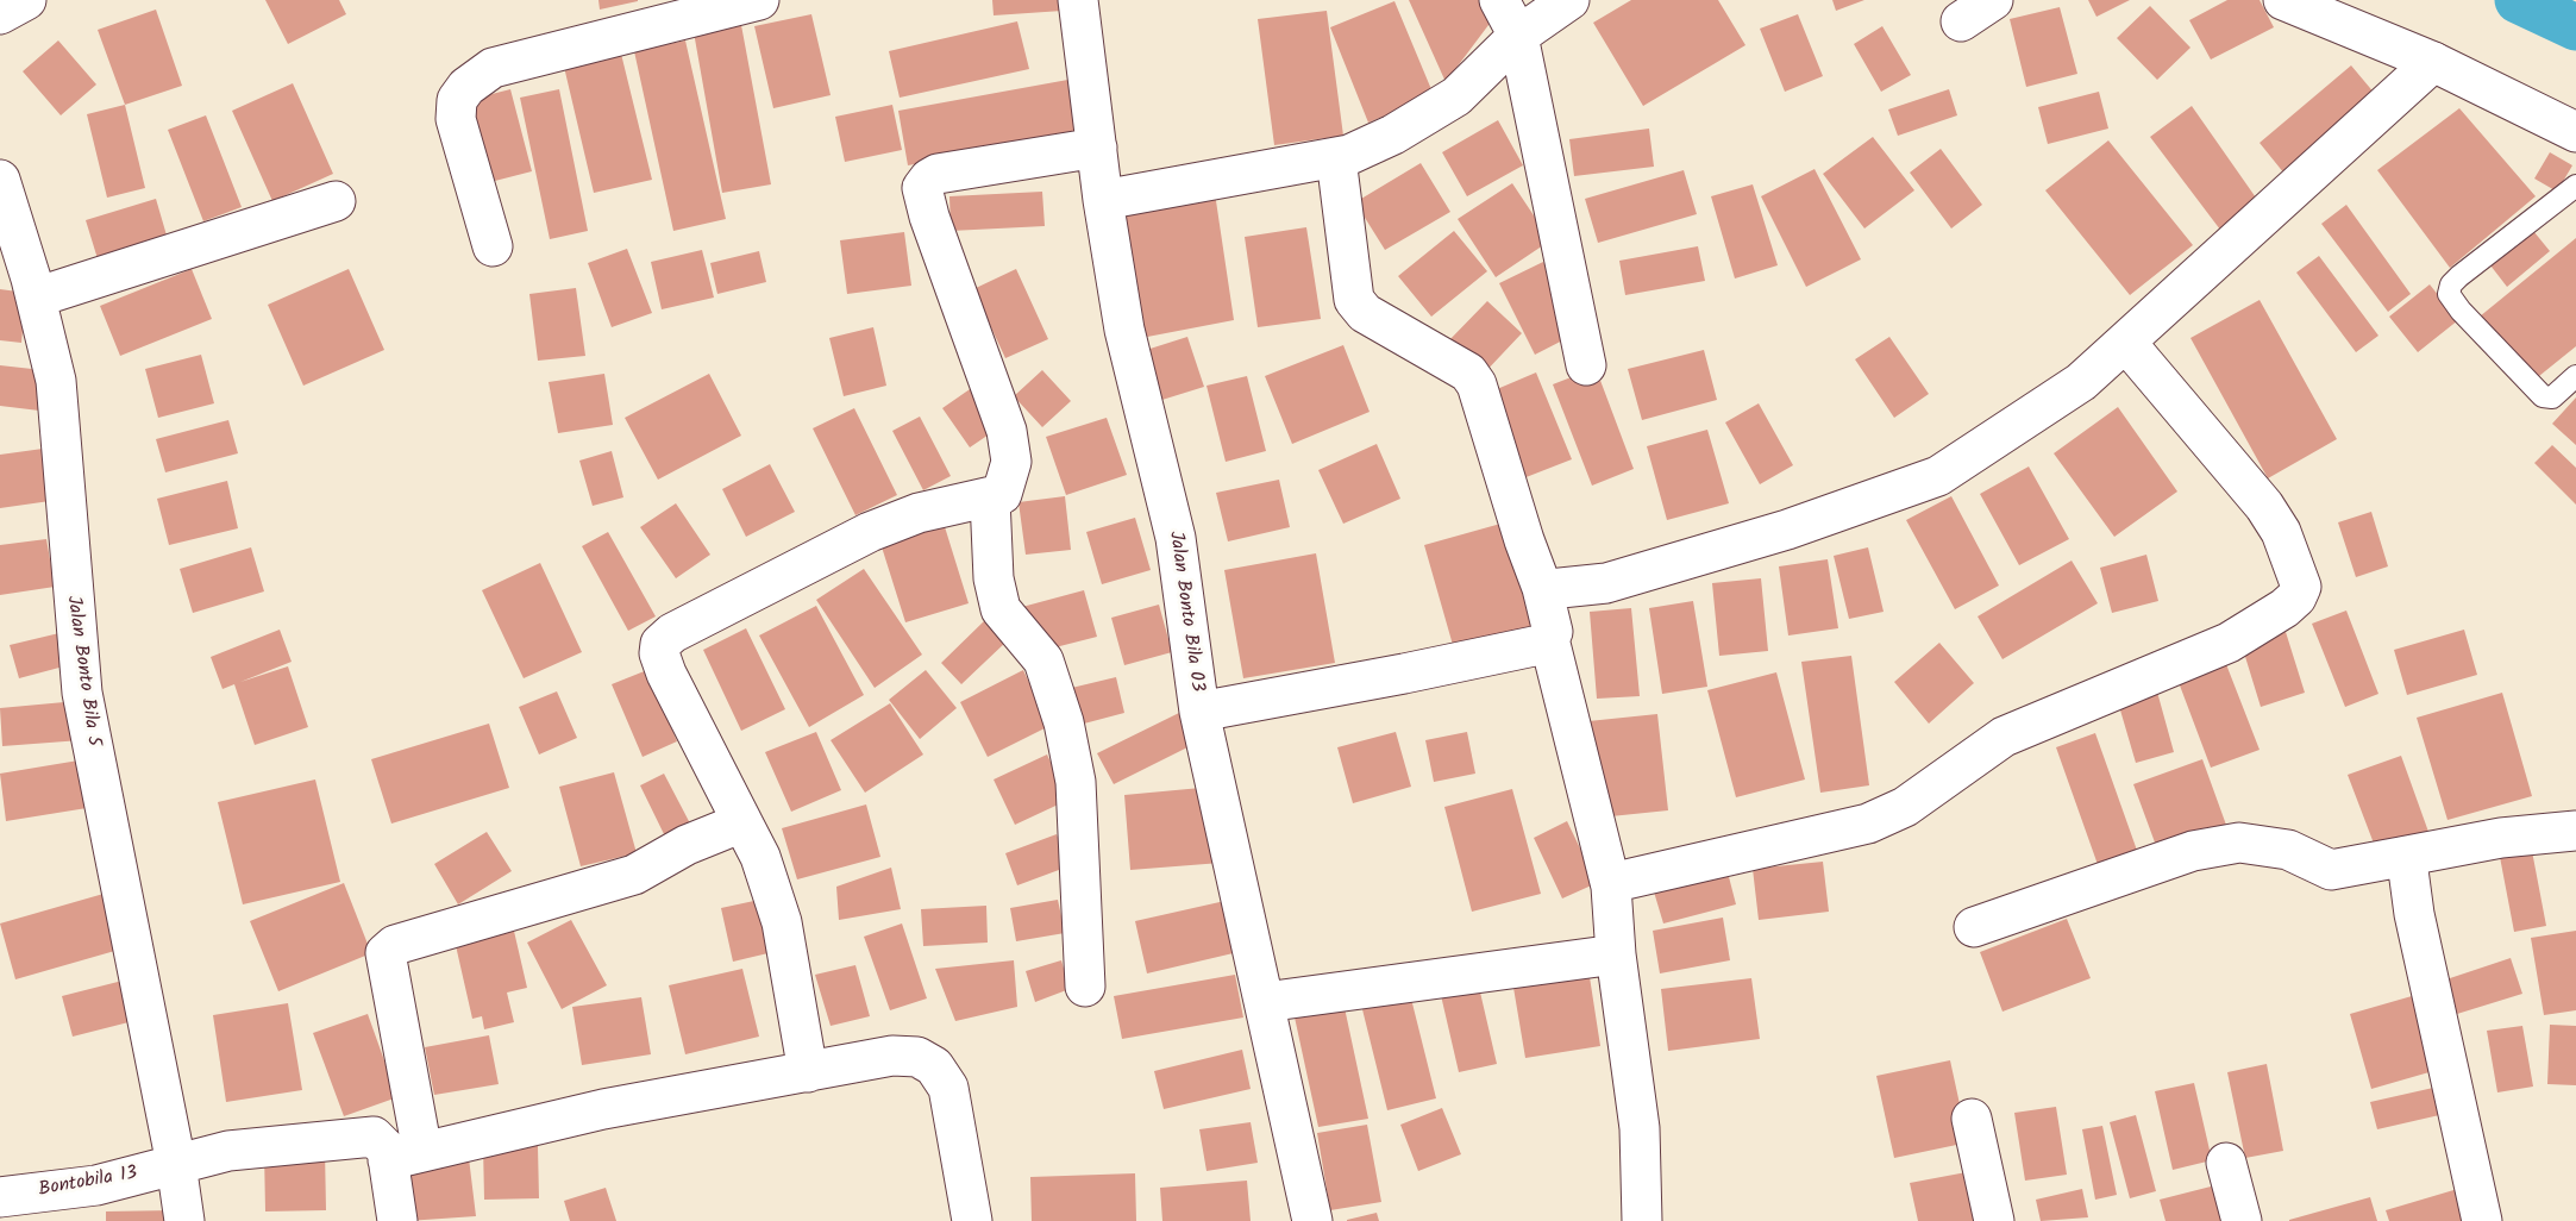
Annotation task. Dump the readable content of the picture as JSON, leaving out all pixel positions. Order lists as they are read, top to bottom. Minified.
{"streets":{"street":["Jalan Bonto Bila 03","Jalan Bonto Bila 5","Bontobila 13"]},"crossings":[["Jalan Bonto Bila 5","Bontobila 13"]]}
